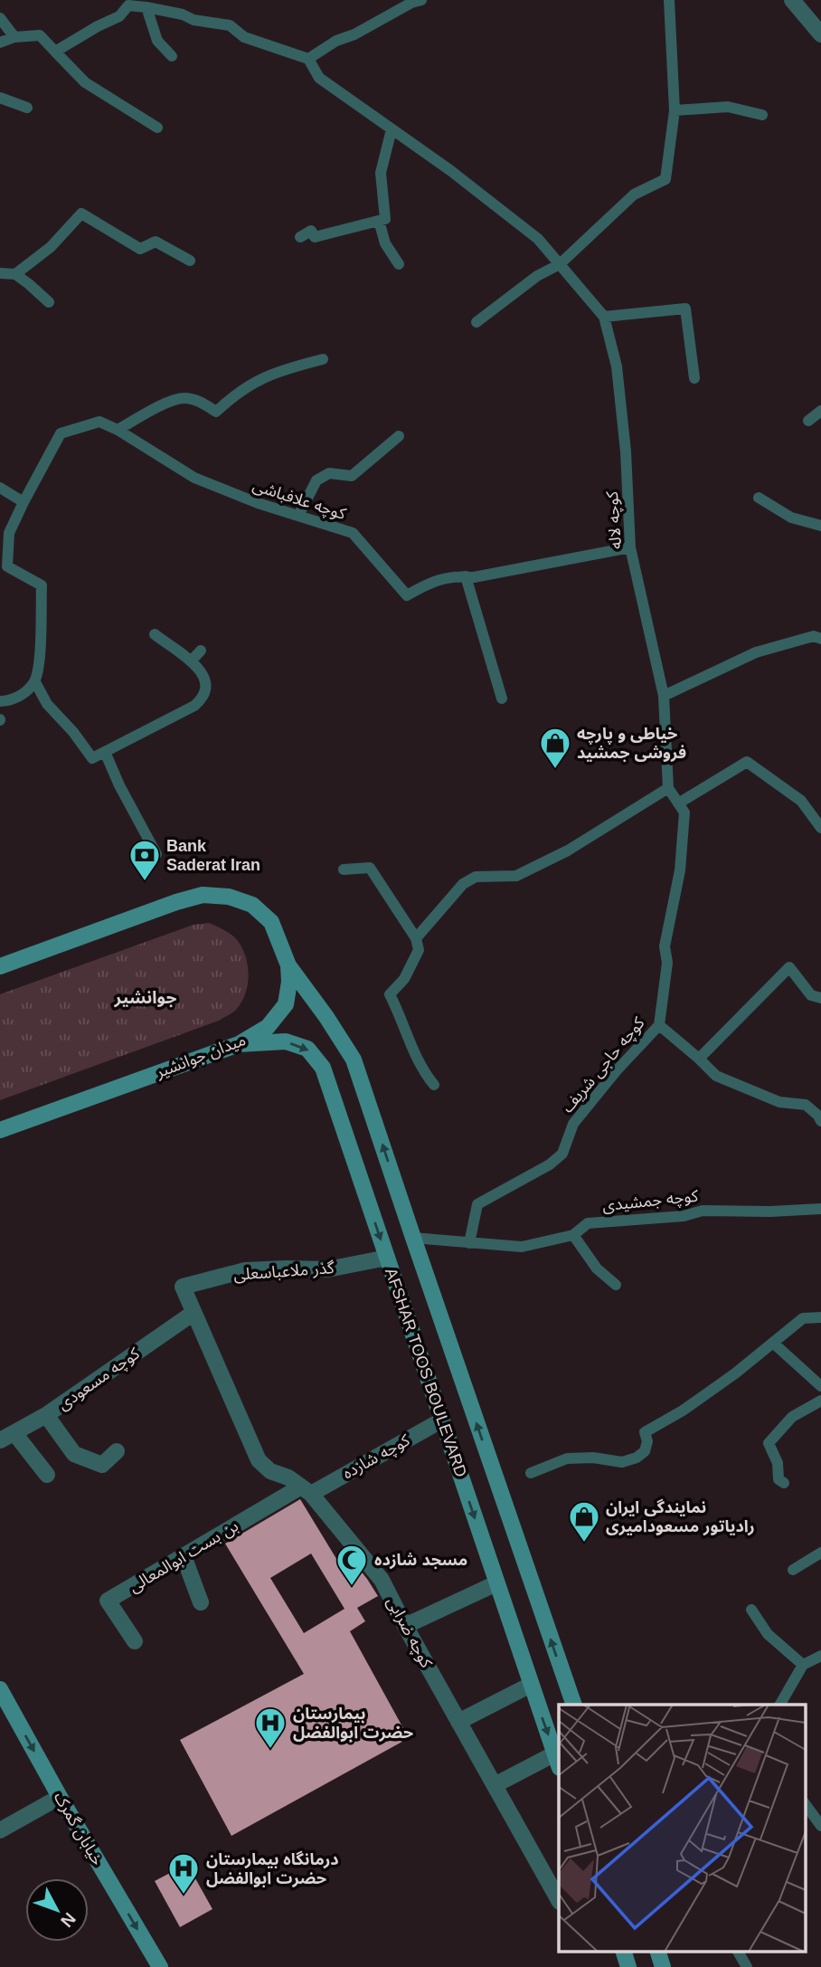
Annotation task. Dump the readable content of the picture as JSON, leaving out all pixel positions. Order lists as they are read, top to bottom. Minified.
{"streets":{"main road":["میدان جوانشیر","AFSHAR TOOS BOULEVARD","خیابان گمرک"],"street":["گذر ملاعباسعلی","کوچه مسعودی","کوچه شازده","بن بست ابوالمعالی","کوچه ضرابی"],"lane":["کوچه علافباشی","کوچه لاله","کوچه حاجی شریف","کوچه جمشیدی"]},"crossings":[["کوچه علافباشی","کوچه لاله"],["کوچه لاله","کوچه حاجی شریف"],["میدان جوانشیر","AFSHAR TOOS BOULEVARD"],["کوچه حاجی شریف","کوچه جمشیدی"],["کوچه جمشیدی","AFSHAR TOOS BOULEVARD"],["گذر ملاعباسعلی","AFSHAR TOOS BOULEVARD"],["گذر ملاعباسعلی","کوچه ضرابی"],["AFSHAR TOOS BOULEVARD","کوچه شازده"],["کوچه مسعودی","کوچه ضرابی"],["کوچه شازده","بن بست ابوالمعالی"],["کوچه شازده","کوچه ضرابی"],["بن بست ابوالمعالی","کوچه ضرابی"]],"one_way":["خیابان گمرک"],"districts":["جوانشیر"],"places":{"shop":["خیاطی ‌‌و‌ پارچه فروشی جمشید","نمایندگی ایران رادیاتور مسعودامیری"],"bank":["Bank Saderat Iran"],"mosque":["مسجد شازده"],"hospital":["بیمارستان حضرت ابوالفضل","درمانگاه بیمارستان حضرت ابوالفضل"]},"north":"bottom right"}
